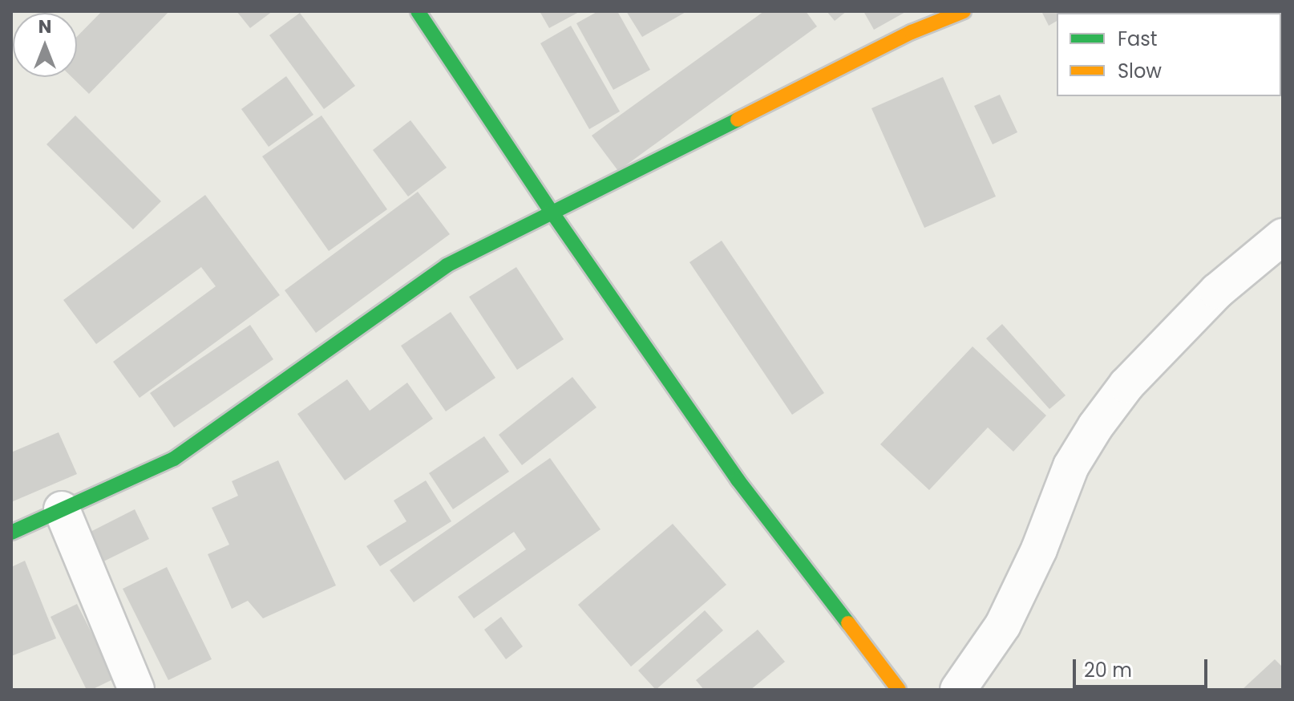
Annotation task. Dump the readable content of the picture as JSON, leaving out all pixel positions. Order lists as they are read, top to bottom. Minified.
{"legend":["Fast","Slow"],"scale_bar":"20 m","north":"top"}
